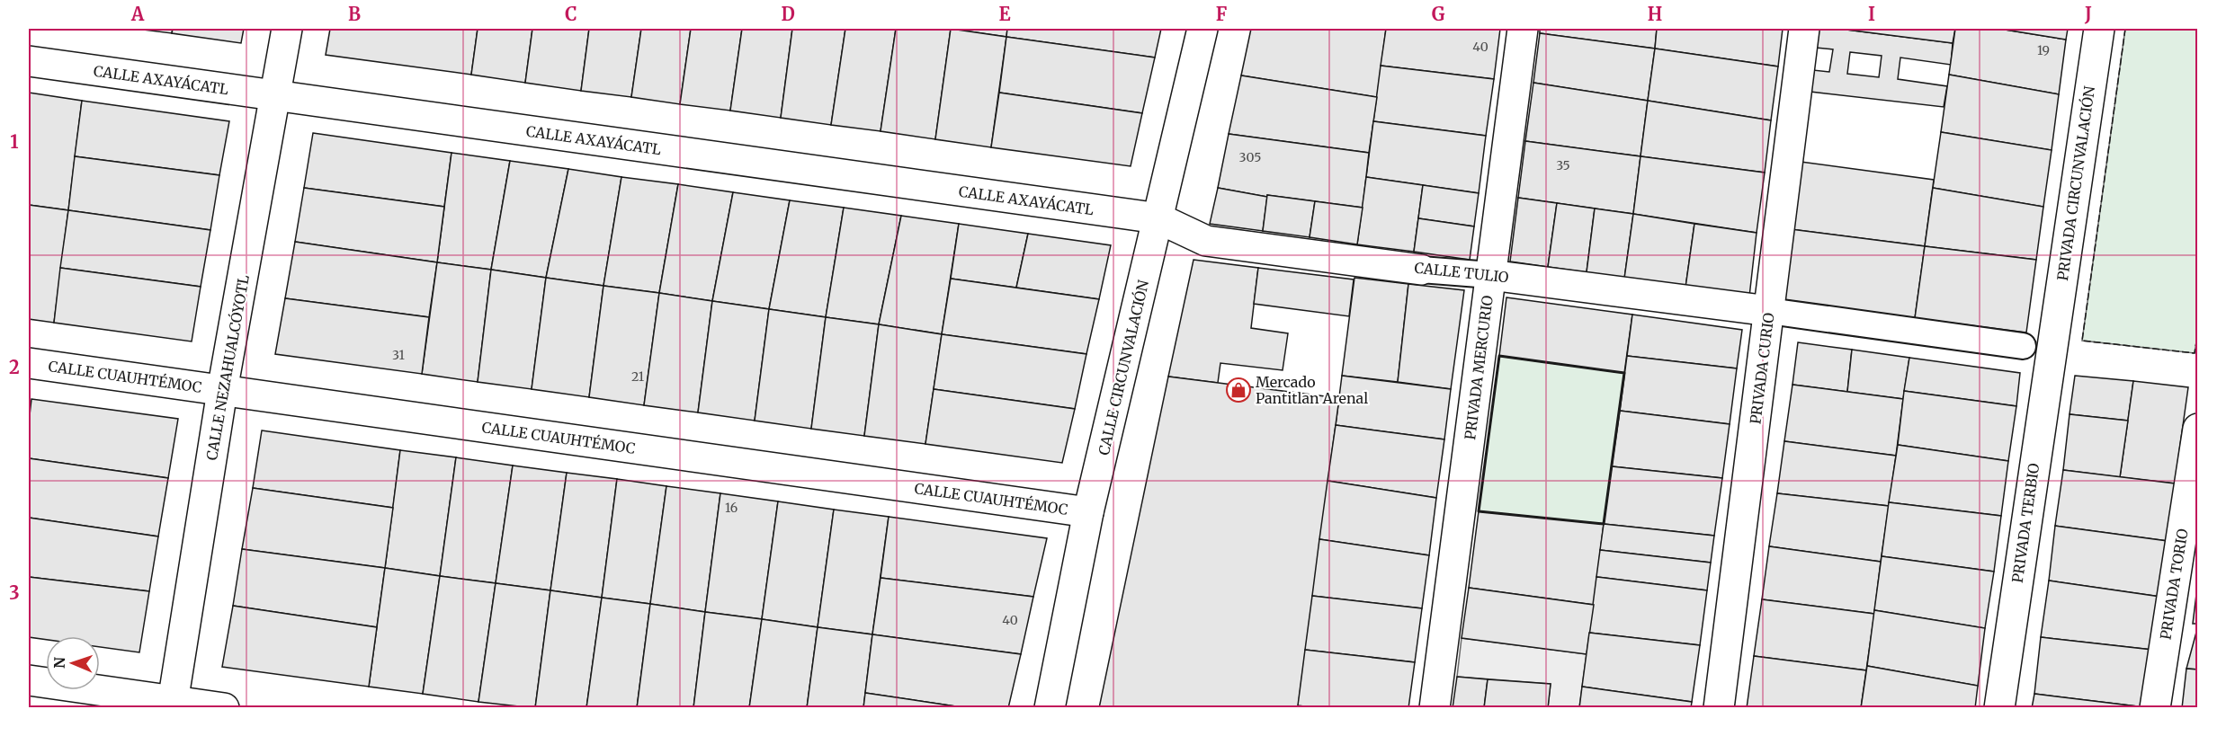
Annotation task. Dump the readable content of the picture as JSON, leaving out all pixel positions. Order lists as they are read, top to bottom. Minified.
{"streets":{"street":["CALLE AXAYÁCATL","PRIVADA CIRCUNVALACIÓN","CALLE TULIO","CALLE NEZAHUALCÓYOTL","CALLE CIRCUNVALACIÓN","PRIVADA MERCURIO","PRIVADA CURIO","CALLE CUAUHTÉMOC","PRIVADA TERBIO","PRIVADA TORIO"]},"crossings":[["CALLE AXAYÁCATL","CALLE TULIO"],["CALLE AXAYÁCATL","CALLE NEZAHUALCÓYOTL"],["CALLE AXAYÁCATL","CALLE CIRCUNVALACIÓN"],["PRIVADA CIRCUNVALACIÓN","PRIVADA TERBIO"],["CALLE TULIO","CALLE CIRCUNVALACIÓN"],["CALLE TULIO","PRIVADA MERCURIO"],["CALLE TULIO","PRIVADA CURIO"],["CALLE NEZAHUALCÓYOTL","CALLE CUAUHTÉMOC"],["CALLE CIRCUNVALACIÓN","CALLE CUAUHTÉMOC"]],"places":{"shop":["Mercado Pantitlan Arenal"]},"house_numbers":["40","19","305","35","31","21","16","40"],"north":"left","grid":{"columns":["A","B","C","D","E","F","G","H","I","J"],"rows":["1","2","3"]}}
